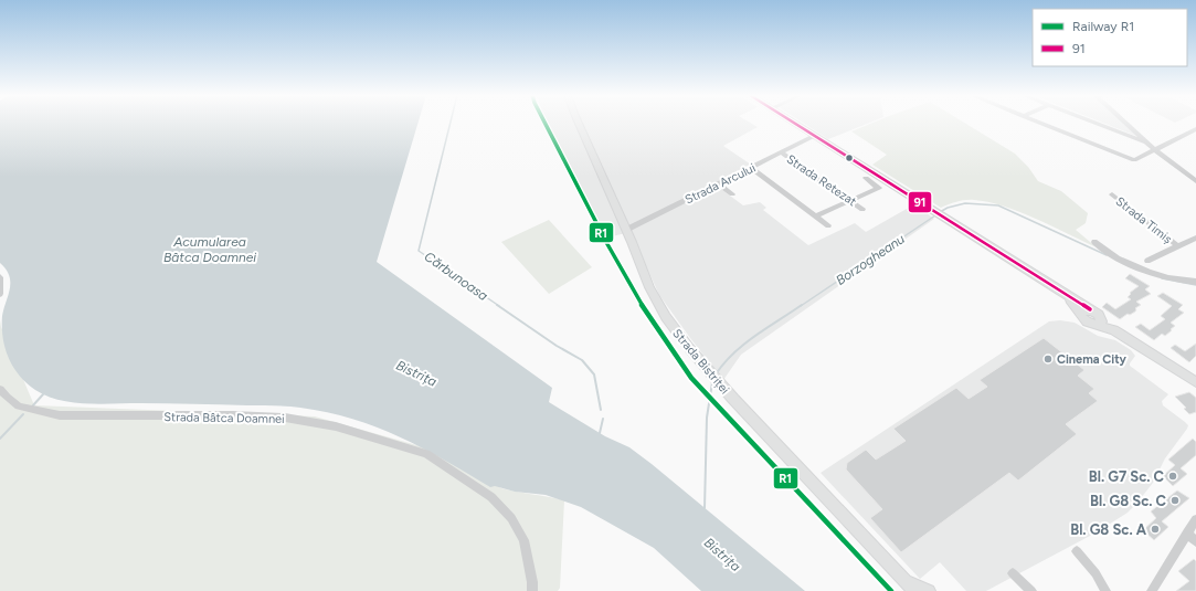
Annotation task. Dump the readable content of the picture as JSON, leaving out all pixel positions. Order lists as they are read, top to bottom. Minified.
{"streets":{"main road":["Strada Bistriței"],"street":["Strada Retezat","Strada Arcului","Strada Timiș","Strada Bâtca Doamnei"]},"crossings":[["Strada Retezat","Strada Arcului"],["Strada Arcului","Strada Bistriței"]],"water":["Acumularea Bâtca Doamnei","Borzogheanu","Cărbunoasa","Bistrița"],"places":["Cinema City","Bl. G7 Sc. C","Bl. G8 Sc. C","Bl. G8 Sc. A"],"lines":["rail line R1","transit line 91"],"legend":["Railway R1","91"]}
